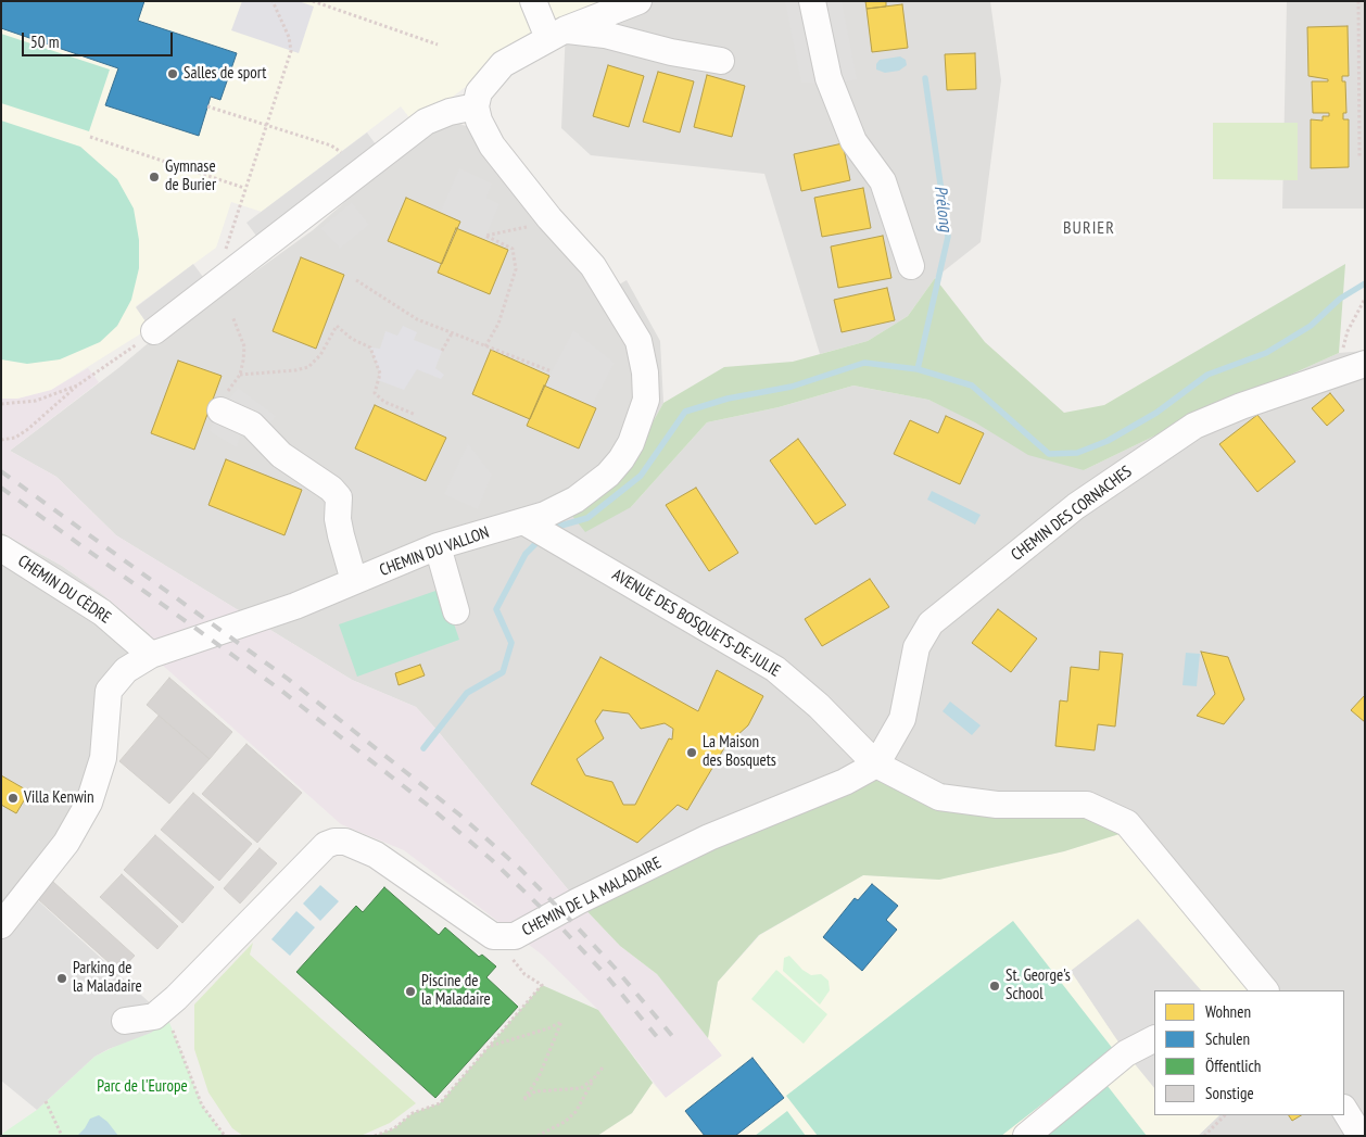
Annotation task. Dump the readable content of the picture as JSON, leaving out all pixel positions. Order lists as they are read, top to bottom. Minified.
{"streets":{"street":["CHEMIN DES CORNACHES","CHEMIN DU VALLON","CHEMIN DU CÈDRE","AVENUE DES BOSQUETS-DE-JULIE","CHEMIN DE LA MALADAIRE"]},"crossings":[["CHEMIN DES CORNACHES","AVENUE DES BOSQUETS-DE-JULIE"],["CHEMIN DES CORNACHES","CHEMIN DE LA MALADAIRE"],["CHEMIN DU VALLON","CHEMIN DU CÈDRE"],["CHEMIN DU VALLON","AVENUE DES BOSQUETS-DE-JULIE"],["AVENUE DES BOSQUETS-DE-JULIE","CHEMIN DE LA MALADAIRE"]],"districts":["BURIER"],"water":["Prélong"],"parks":["Parc de l'Europe"],"places":["Salles de sport","Gymnase de Burier","La Maison des Bosquets","Villa Kenwin","Parking de la Maladaire","St. George's School","Piscine de la Maladaire"],"legend":["Wohnen","Schulen","Öffentlich","Sonstige"],"scale_bar":"50 m"}
